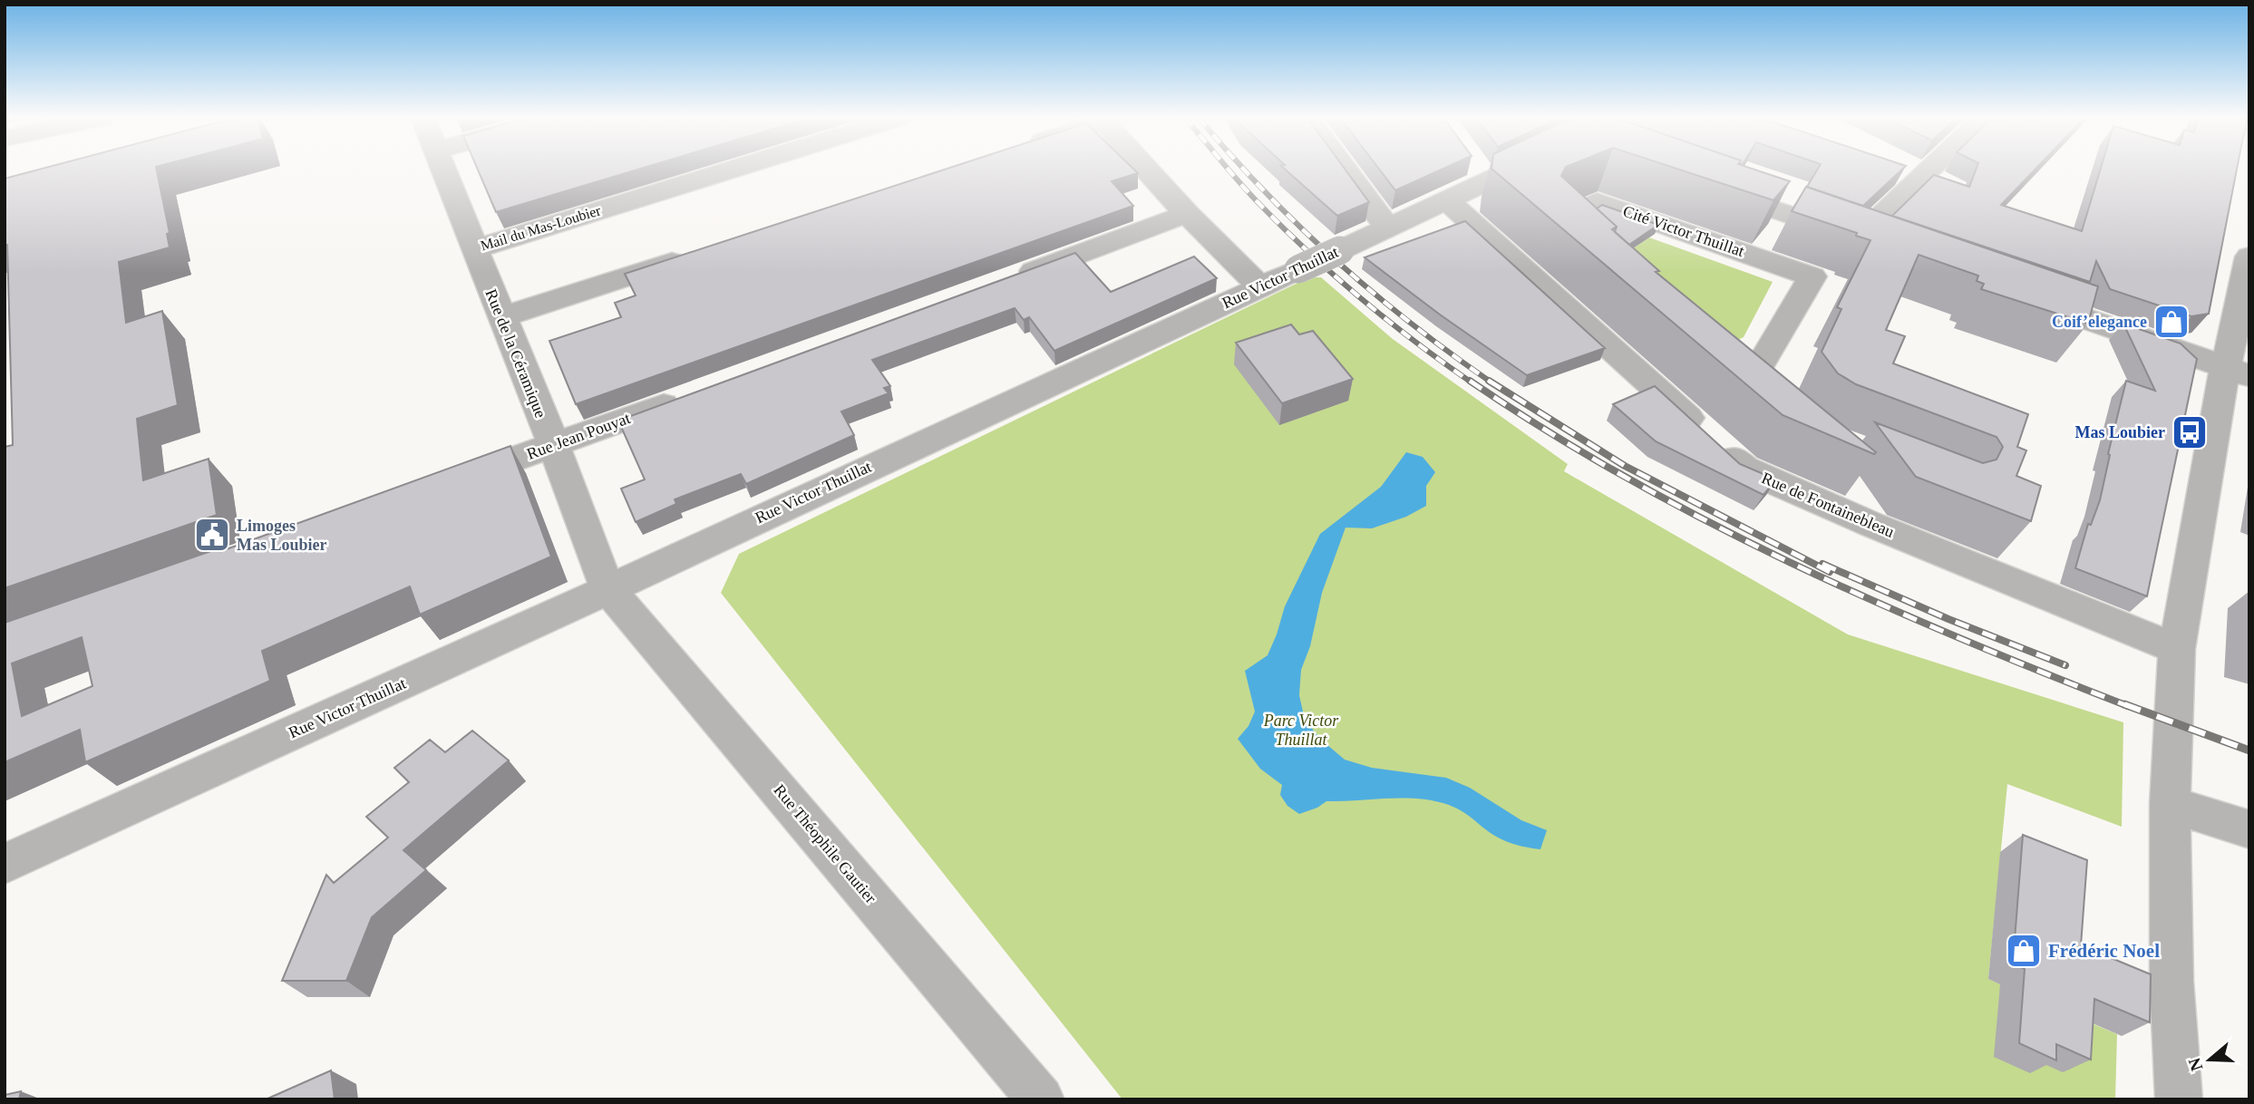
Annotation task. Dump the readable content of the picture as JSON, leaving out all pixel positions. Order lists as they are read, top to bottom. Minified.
{"streets":{"street":["Mail du Mas-Loubier","Cité Victor Thuillat","Rue Victor Thuillat","Rue de la Céramique","Rue Jean Pouyat","Rue de Fontainebleau","Rue Théophile Gautier"]},"crossings":[["Mail du Mas-Loubier","Rue de la Céramique"],["Rue Victor Thuillat","Rue de la Céramique"],["Rue Victor Thuillat","Rue de Fontainebleau"],["Rue Victor Thuillat","Rue Théophile Gautier"],["Rue de la Céramique","Rue Jean Pouyat"],["Rue de la Céramique","Rue Théophile Gautier"]],"parks":["Parc Victor Thuillat"],"places":{"shop":["Coif’elegance","Frédéric Noel"],"bus stop":["Mas Loubier"],"public building":["Limoges Mas Loubier"]},"north":"left"}
